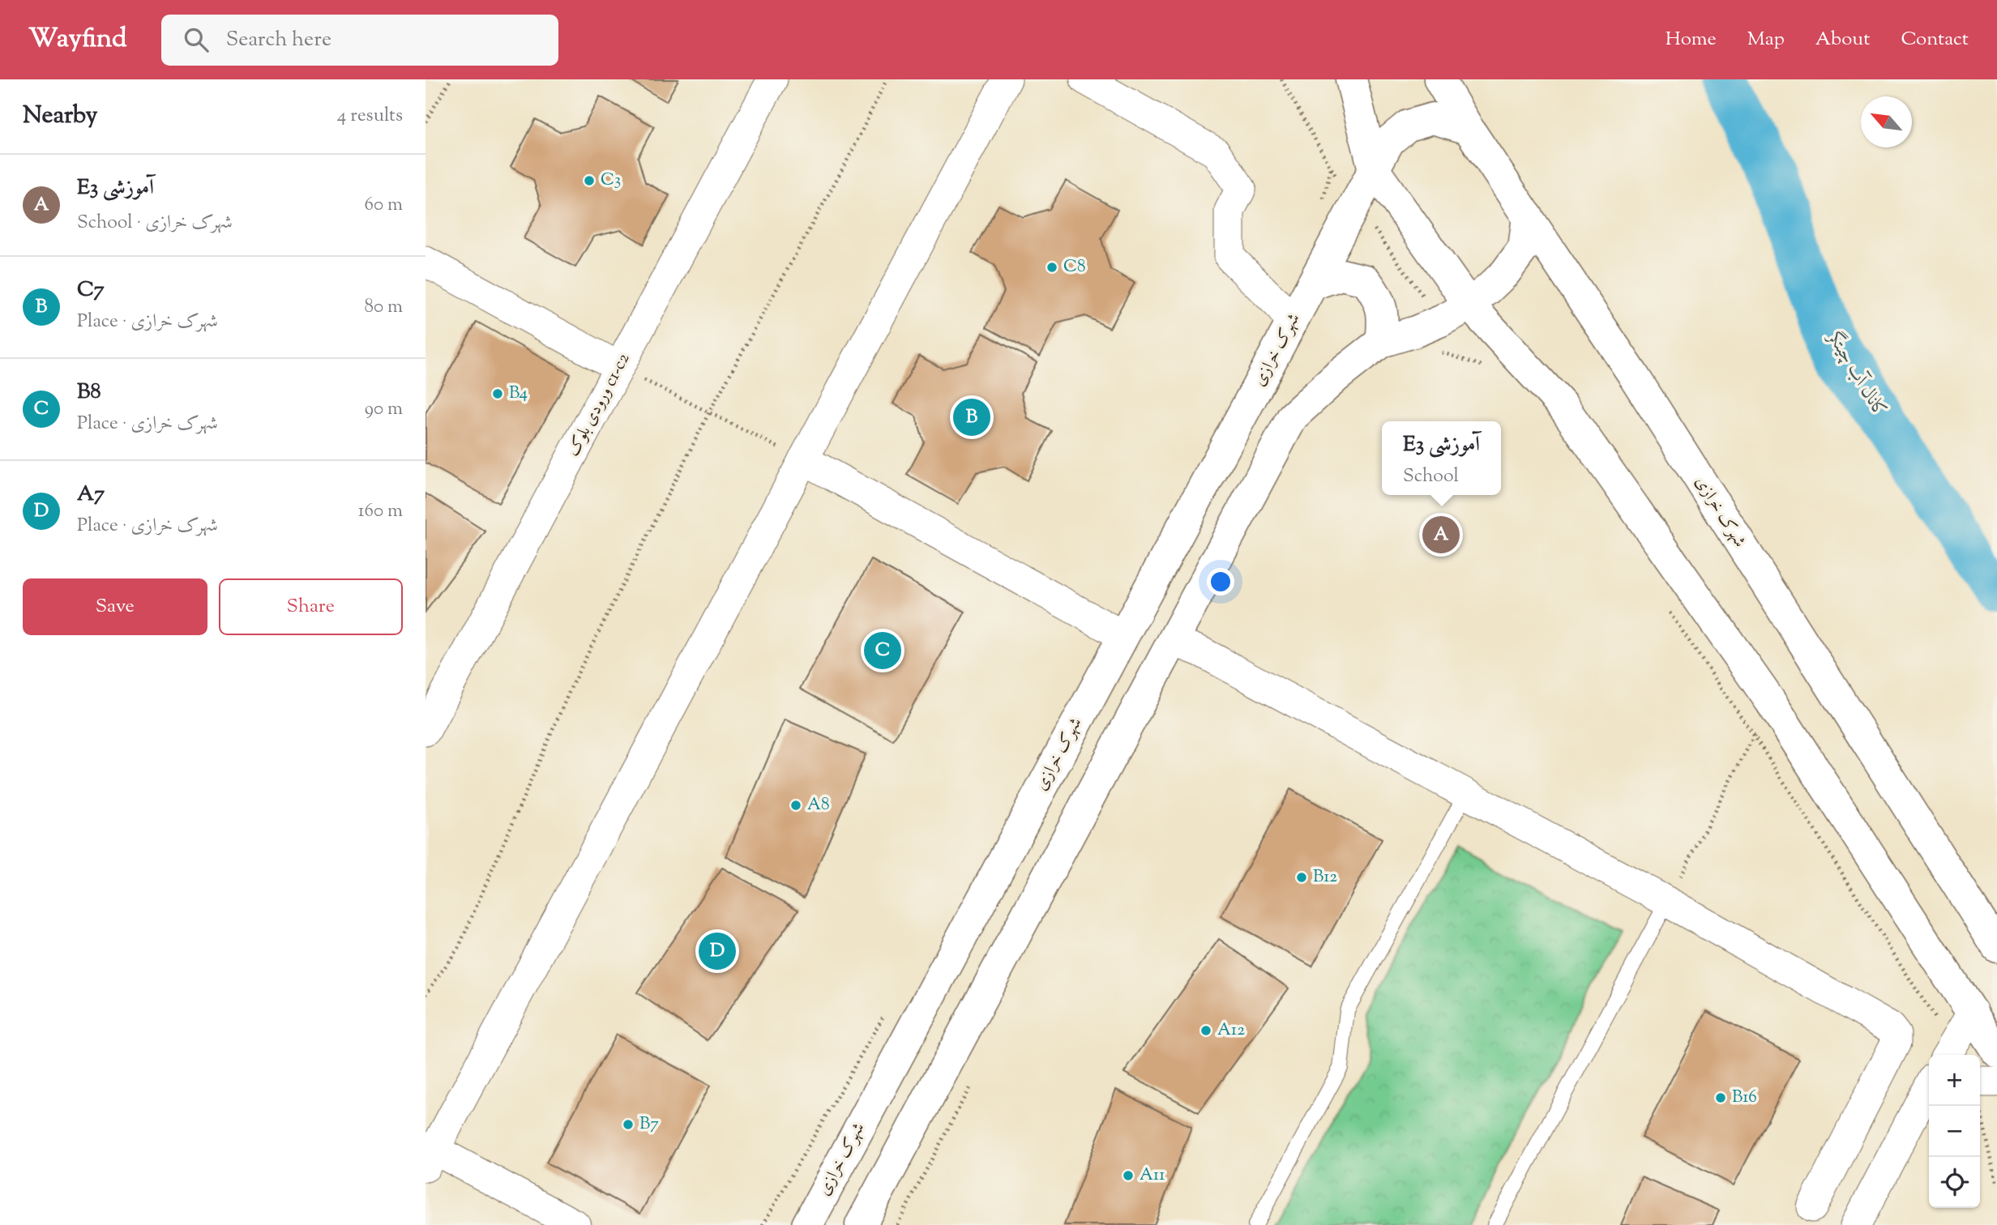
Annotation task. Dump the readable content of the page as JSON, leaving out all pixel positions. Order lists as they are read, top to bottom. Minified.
{"streets":{"street":["شهرک خرازی","ورودی بلوک c1-c2"]},"water":["کانال آب چیتگر"],"places":["C3","C8","B4","A8","B12","A12","B16","B7","A11"],"north":"top left","page":{"header":"Wayfind","search":"Search here","nav":["Home","Map","About","Contact"],"heading":["Nearby","4 results"],"list":[{"mark":"A","name":"E3 آموزشی","note":"School · شهرک خرازی","value":"60 m"},{"mark":"B","name":"C7","note":"Place · شهرک خرازی","value":"80 m"},{"mark":"C","name":"B8","note":"Place · شهرک خرازی","value":"90 m"},{"mark":"D","name":"A7","note":"Place · شهرک خرازی","value":"160 m"}],"pins":["B","A","C","D"],"popup":["E3 آموزشی","School"],"buttons":["Save","Share"],"map_buttons":["+","−"]}}
